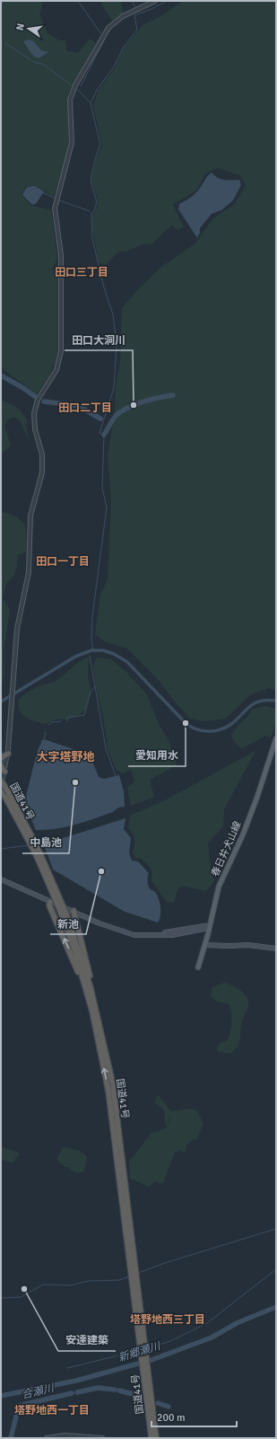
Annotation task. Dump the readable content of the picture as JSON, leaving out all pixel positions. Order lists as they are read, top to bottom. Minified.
{"streets":{"highway":["国道41号"],"main road":["春日井犬山線"]},"districts":["田口三丁目","田口二丁目","田口一丁目","大字塔野地","塔野地西三丁目","塔野地西一丁目"],"water":["新郷瀬川","合瀬川"],"places":["田口大洞川","愛知用水","中島池","新池","安達建築"],"scale_bar":"200 m","north":"left"}
